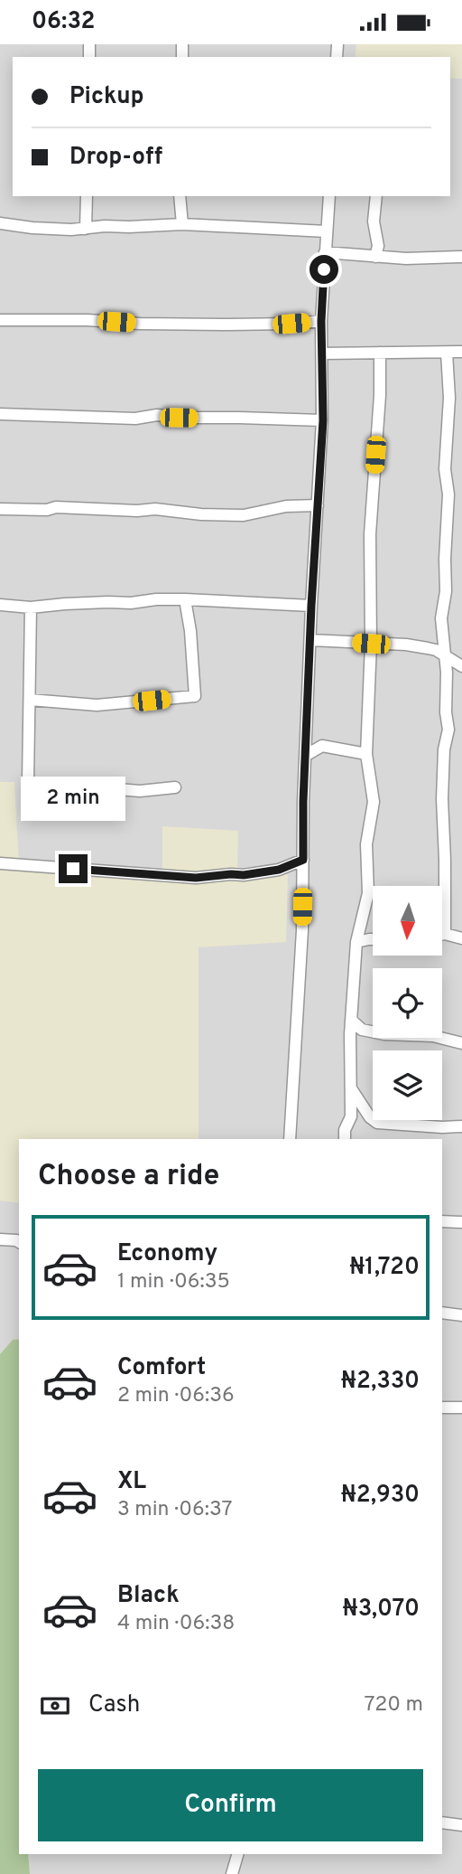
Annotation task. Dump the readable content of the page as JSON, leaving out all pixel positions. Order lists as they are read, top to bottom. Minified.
{"north":"bottom","page":{"status":"06:32","banner":["Pickup","Drop-off"],"bubble":"2 min","heading":"Choose a ride","list":[{"name":"Economy","note":"1 min · 06:35","value":"₦1,720"},{"name":"Comfort","note":"2 min · 06:36","value":"₦2,330"},{"name":"XL","note":"3 min · 06:37","value":"₦2,930"},{"name":"Black","note":"4 min · 06:38","value":"₦3,070"}],"pay":["Cash","720 m"],"buttons":"Confirm"}}
